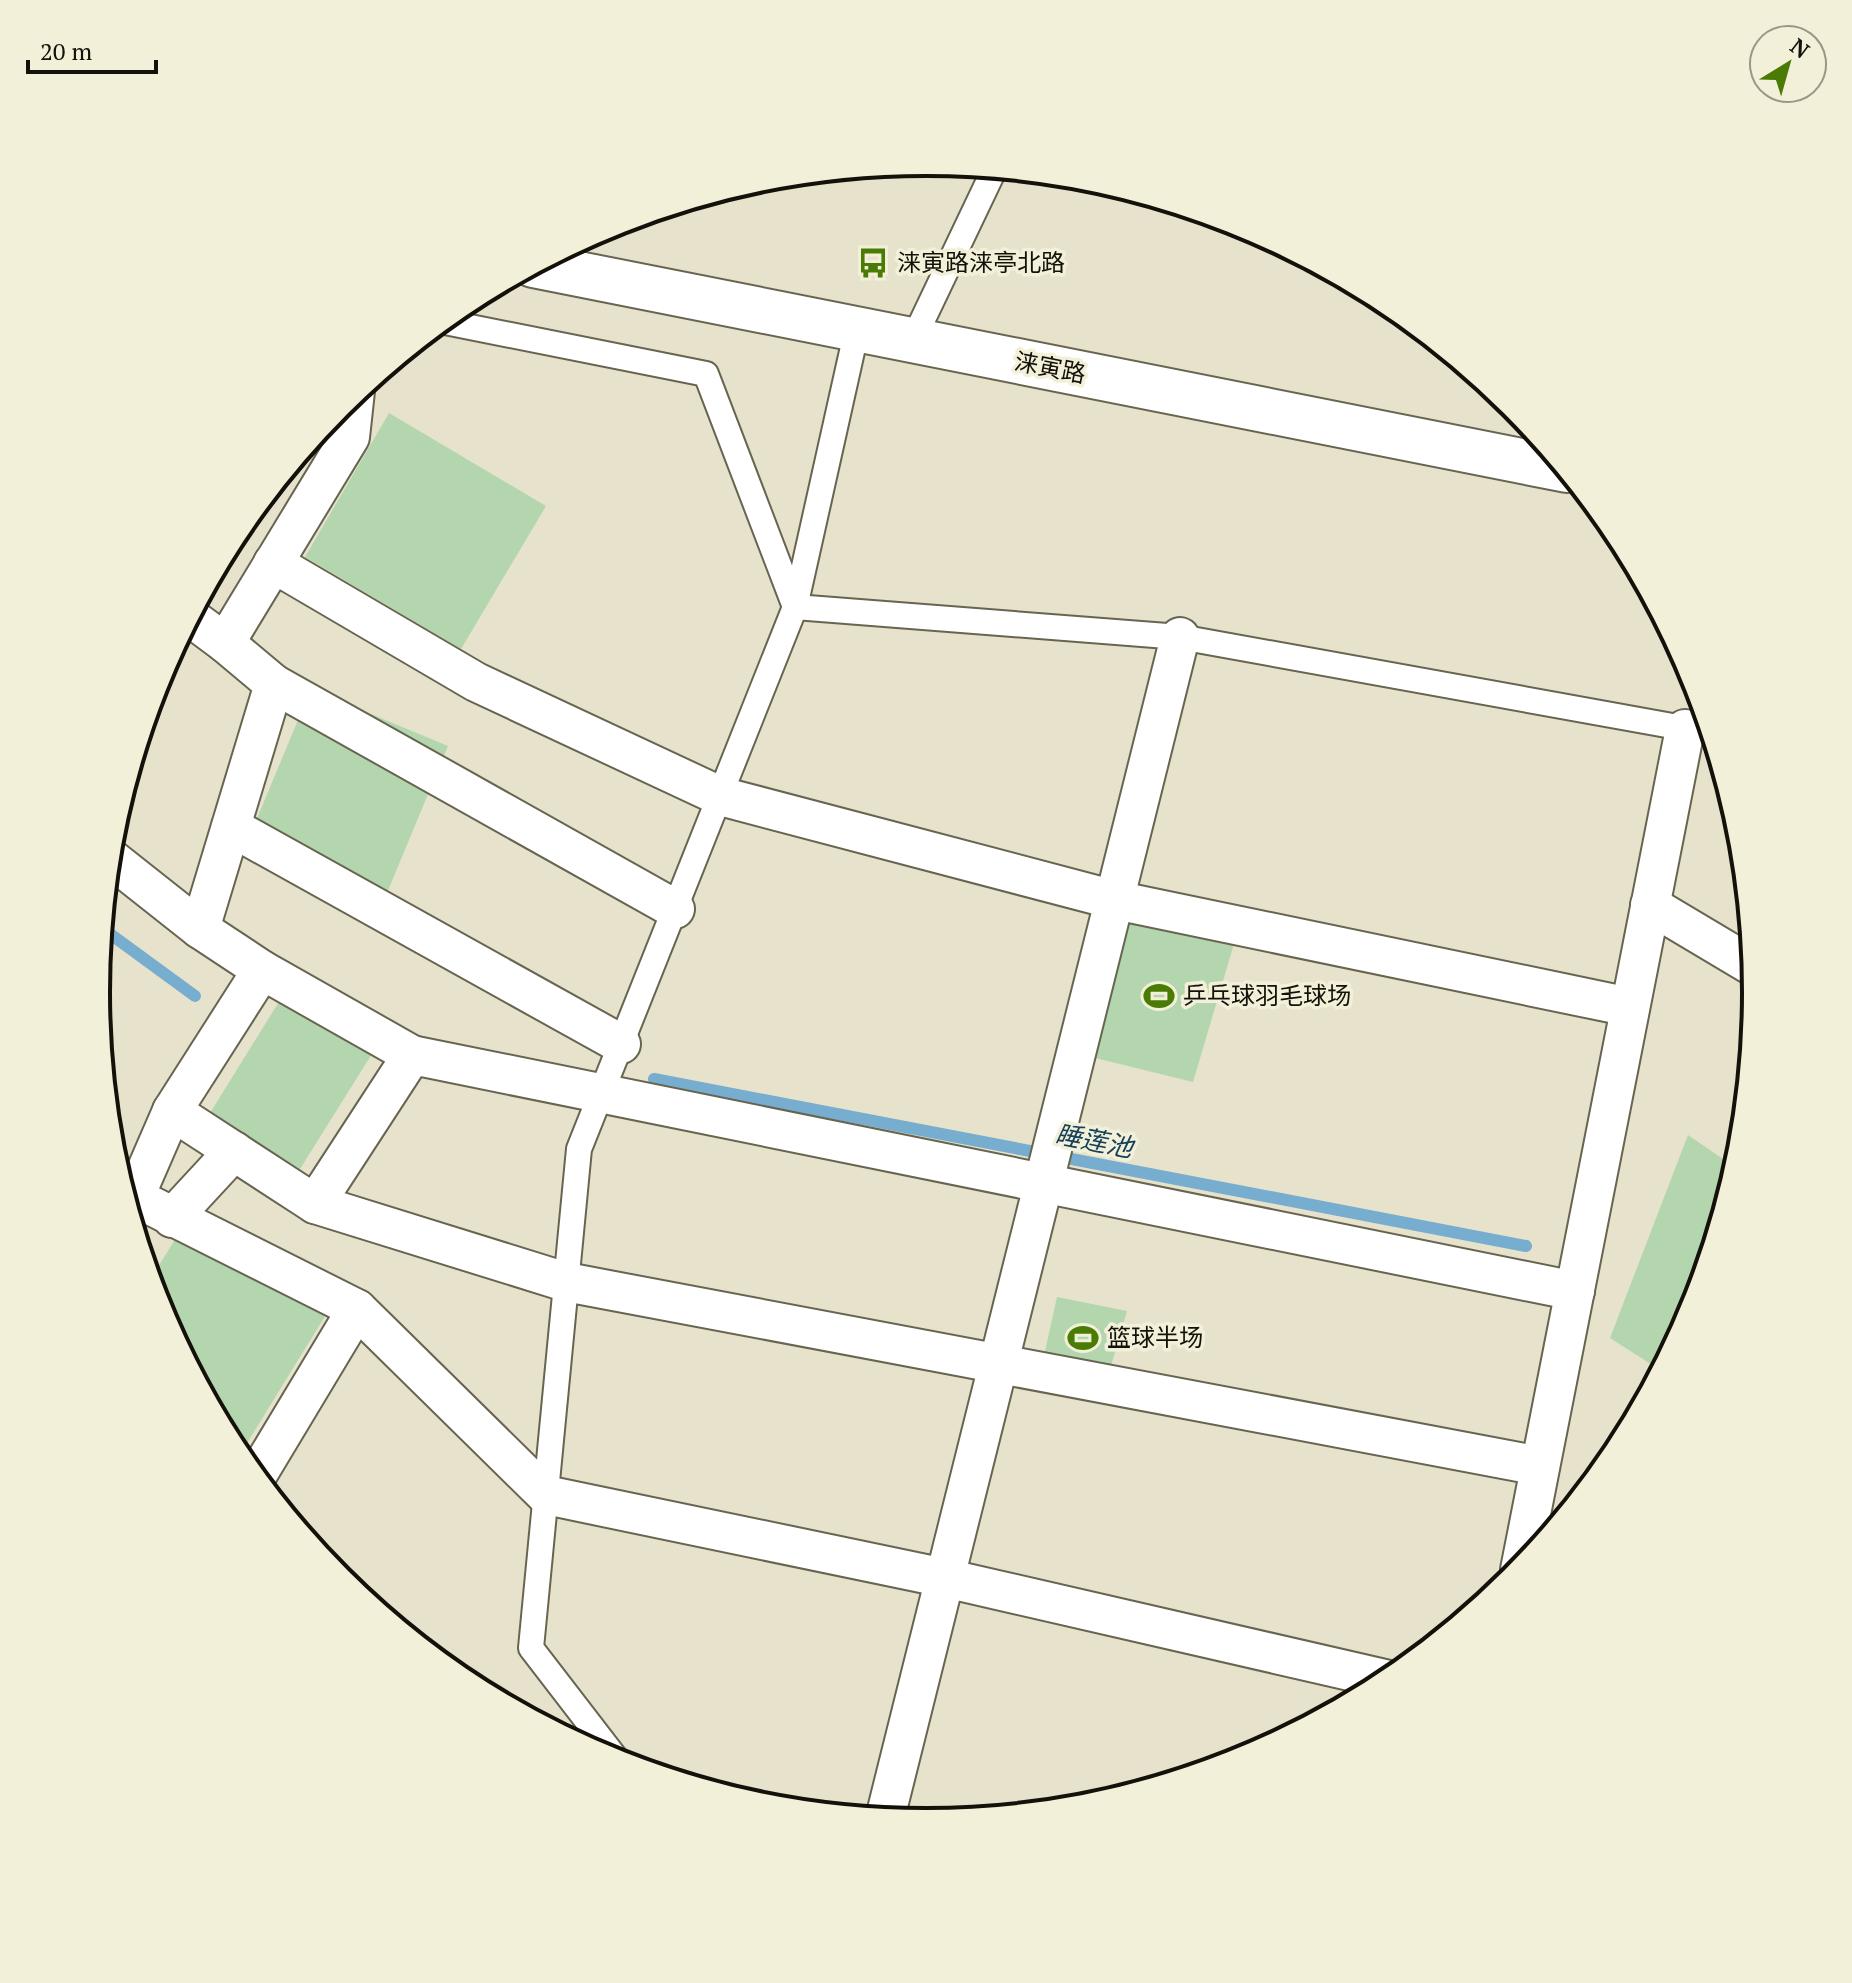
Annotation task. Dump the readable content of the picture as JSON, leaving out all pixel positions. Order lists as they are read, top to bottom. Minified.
{"streets":{"street":["涞寅路"]},"water":["睡莲池"],"places":{"bus stop":["涞寅路涞亭北路"],"sports":["乒乓球羽毛球场","篮球半场"]},"scale_bar":"20 m","north":"top right"}
